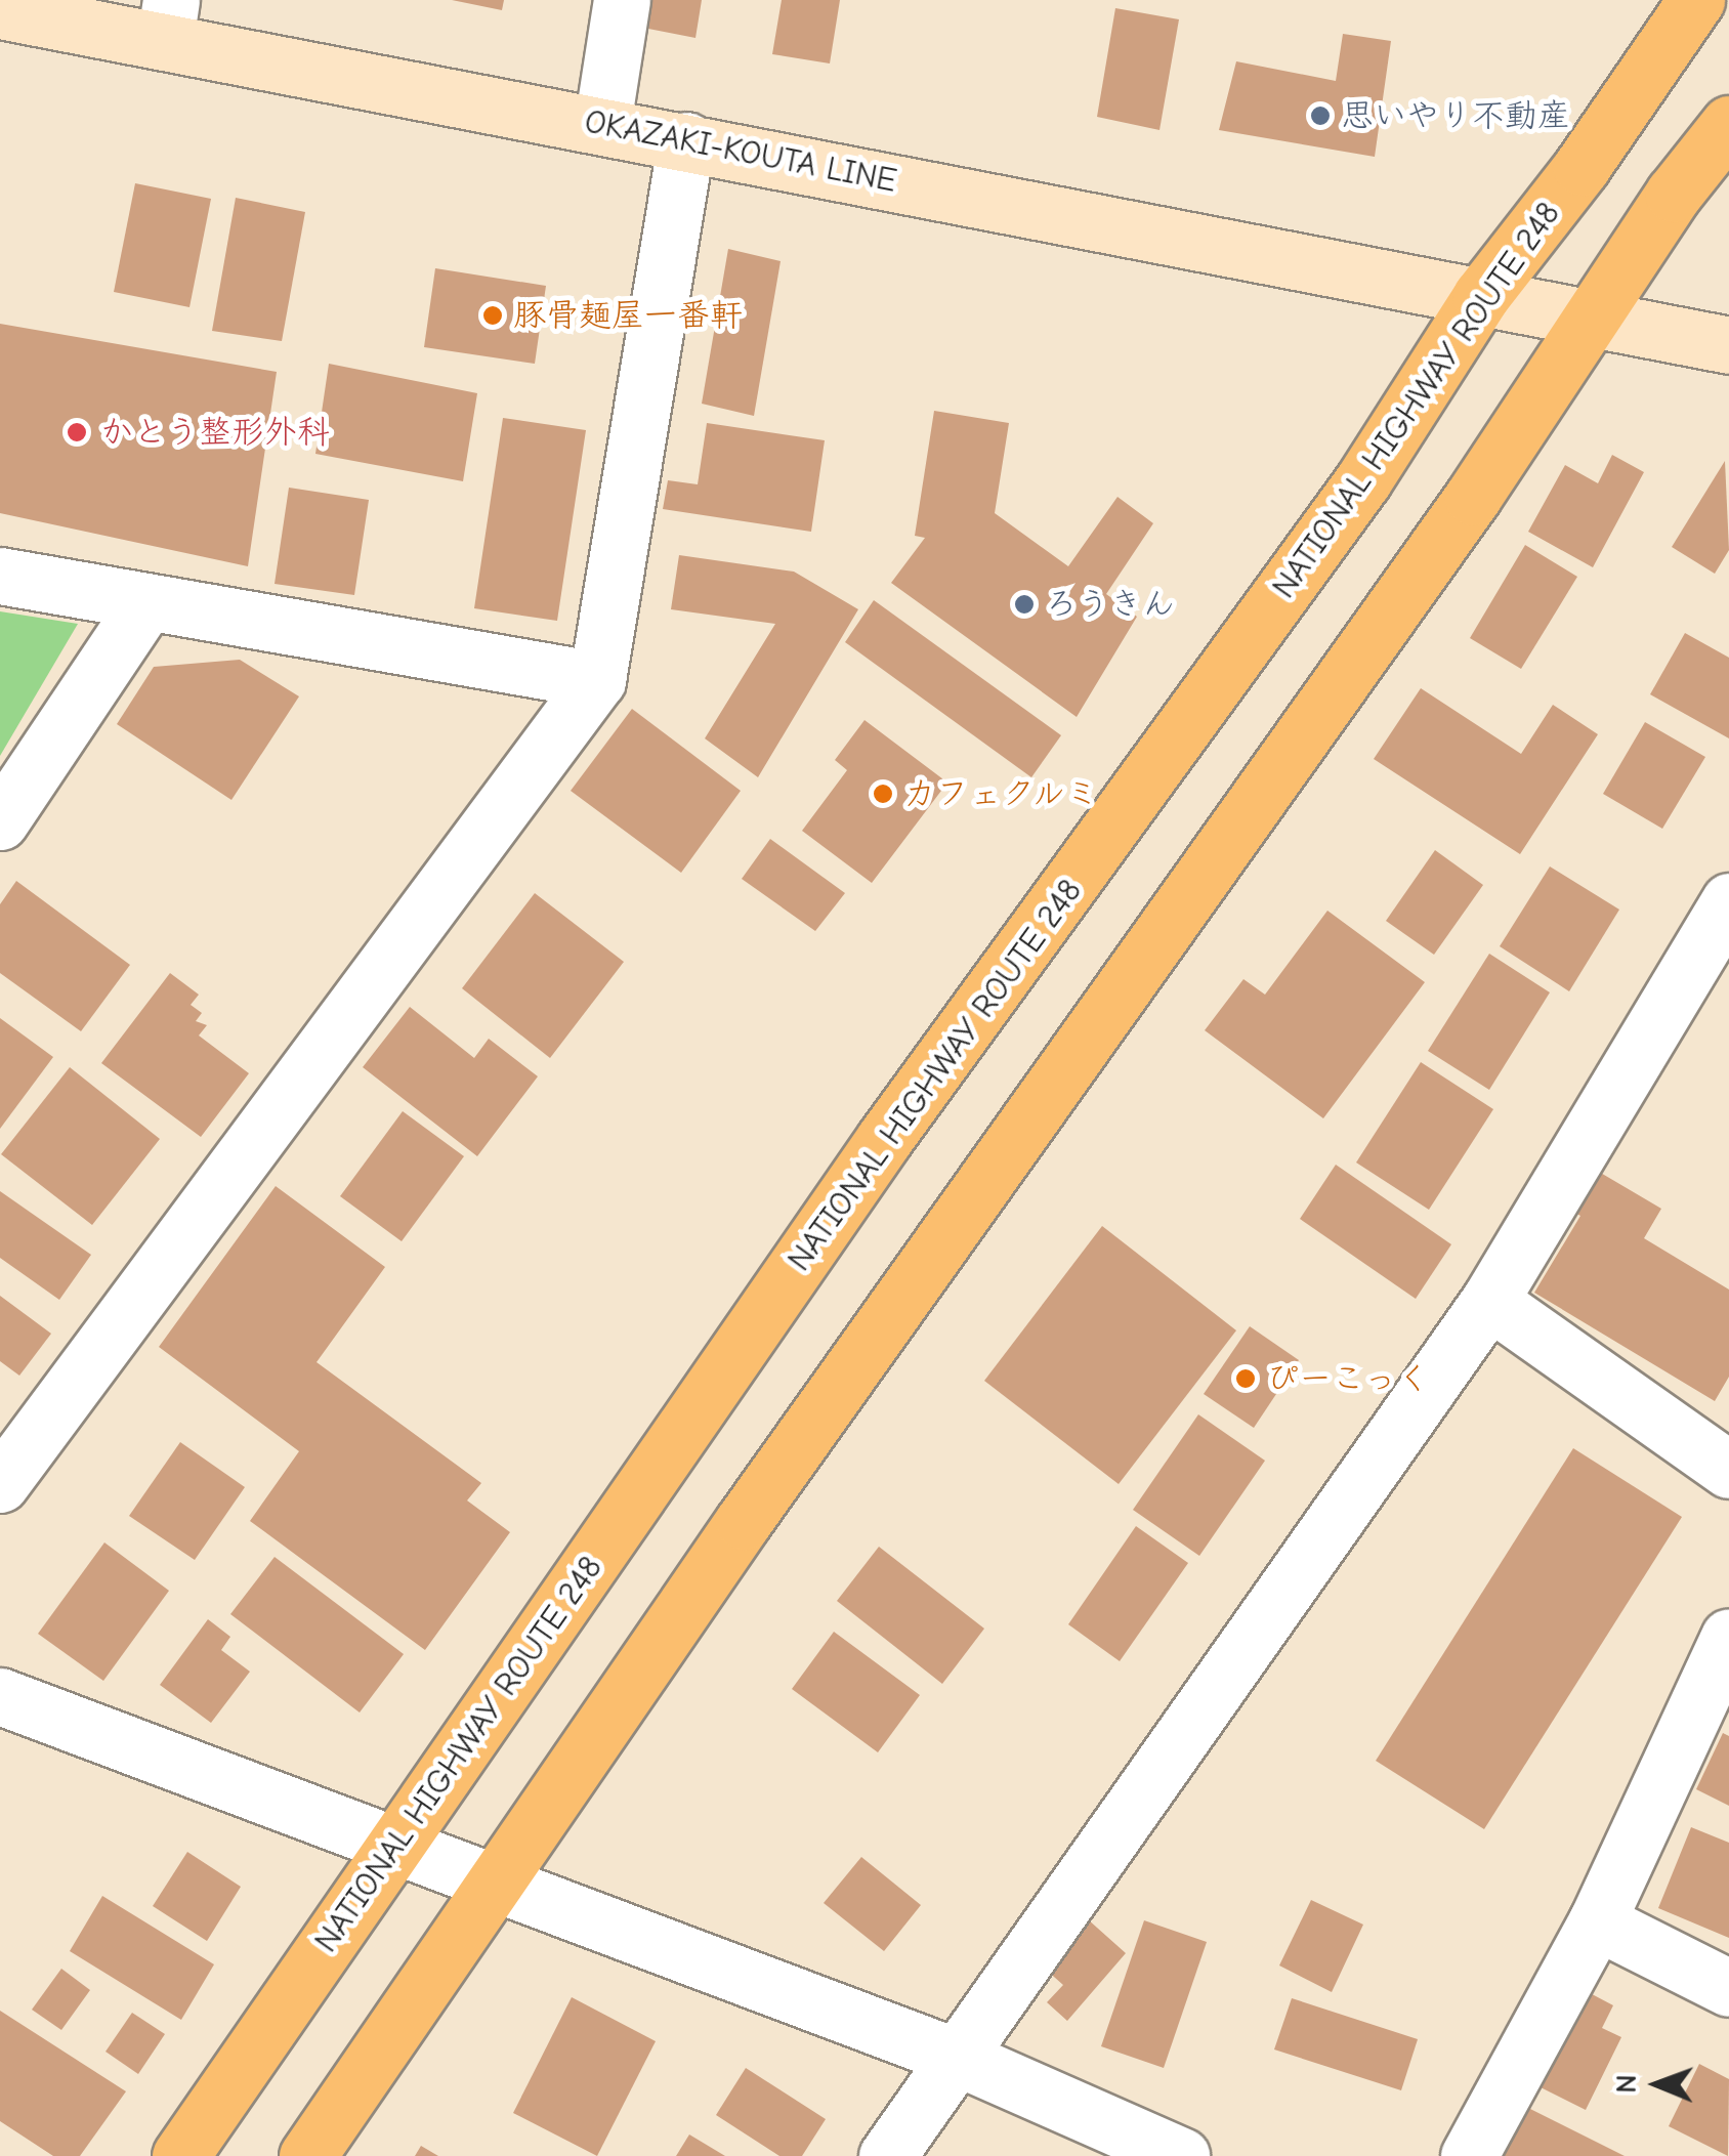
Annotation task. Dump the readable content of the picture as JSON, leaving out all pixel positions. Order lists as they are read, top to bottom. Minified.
{"streets":{"highway":["NATIONAL HIGHWAY ROUTE 248"],"main road":["OKAZAKI-KOUTA LINE"]},"crossings":[["OKAZAKI-KOUTA LINE","NATIONAL HIGHWAY ROUTE 248"]],"places":["思いやり不動産","豚骨麺屋一番軒","かとう整形外科","ろうきん","カフェクルミ","ぴーこっく"],"north":"left"}
